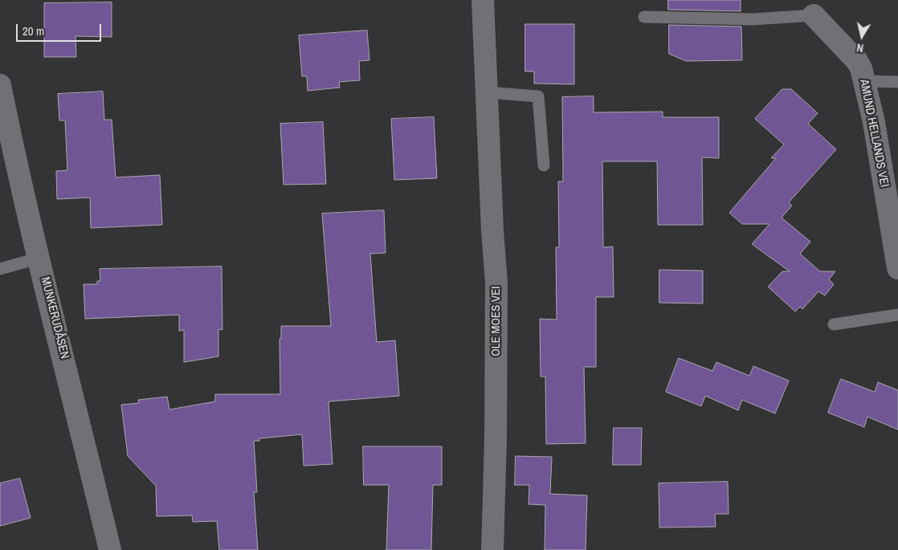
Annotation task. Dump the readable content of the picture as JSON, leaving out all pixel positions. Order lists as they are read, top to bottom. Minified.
{"streets":{"street":["AMUND HELLANDS VEI","MUNKERUDÅSEN","OLE MOES VEI"]},"scale_bar":"20 m","north":"bottom"}
